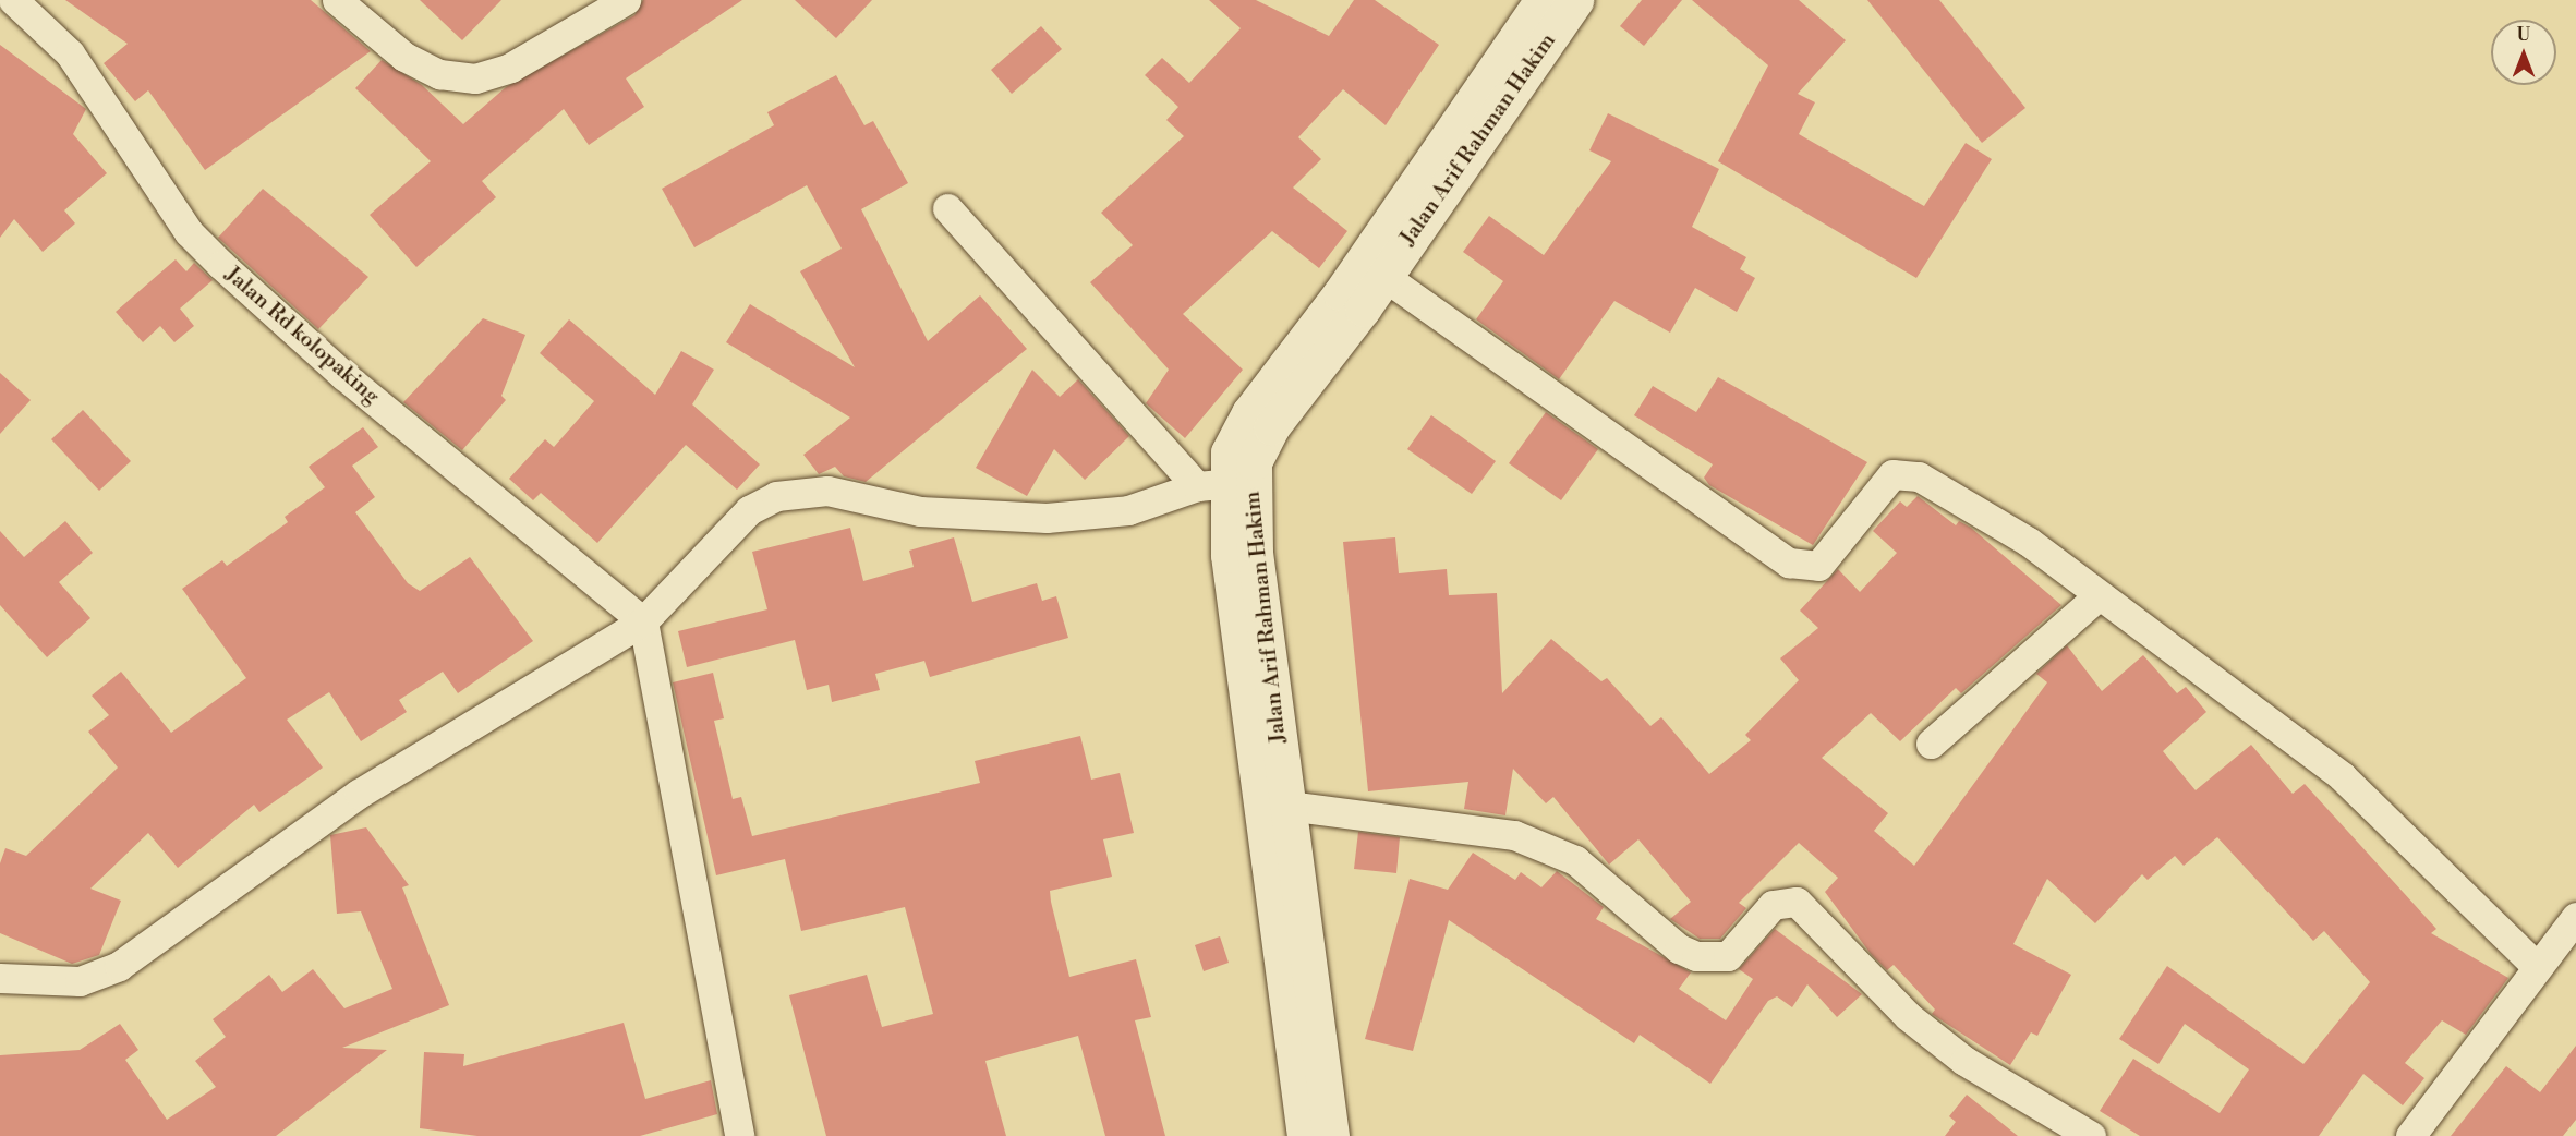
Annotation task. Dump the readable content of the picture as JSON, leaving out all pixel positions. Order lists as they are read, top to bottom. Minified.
{"streets":{"main road":["Jalan Arif Rahman Hakim"],"street":["Jalan Rd kolopaking"]},"north":"top"}
